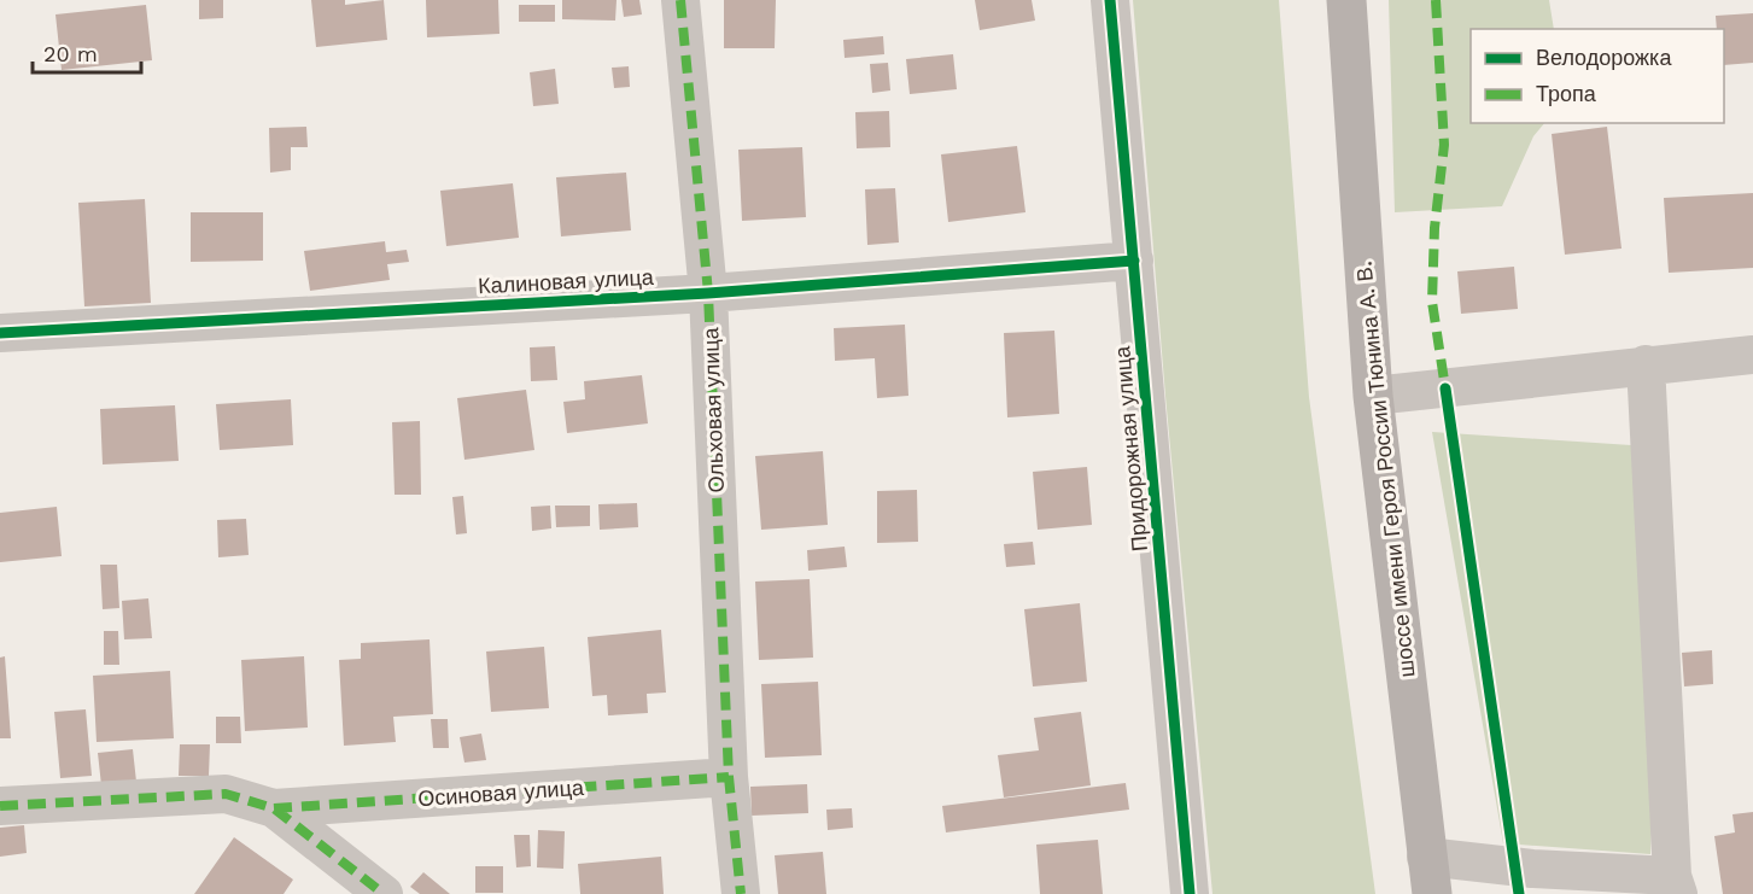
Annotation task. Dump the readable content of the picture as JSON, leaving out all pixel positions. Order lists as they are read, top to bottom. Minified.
{"streets":{"main road":["шоссе имени Героя России Тюнина А. В."],"street":["Калиновая улица","Ольховая улица","Придорожная улица","Осиновая улица"]},"crossings":[["Калиновая улица","Ольховая улица"],["Калиновая улица","Придорожная улица"],["Ольховая улица","Осиновая улица"]],"legend":["Велодорожка","Тропа"],"scale_bar":"20 m"}
